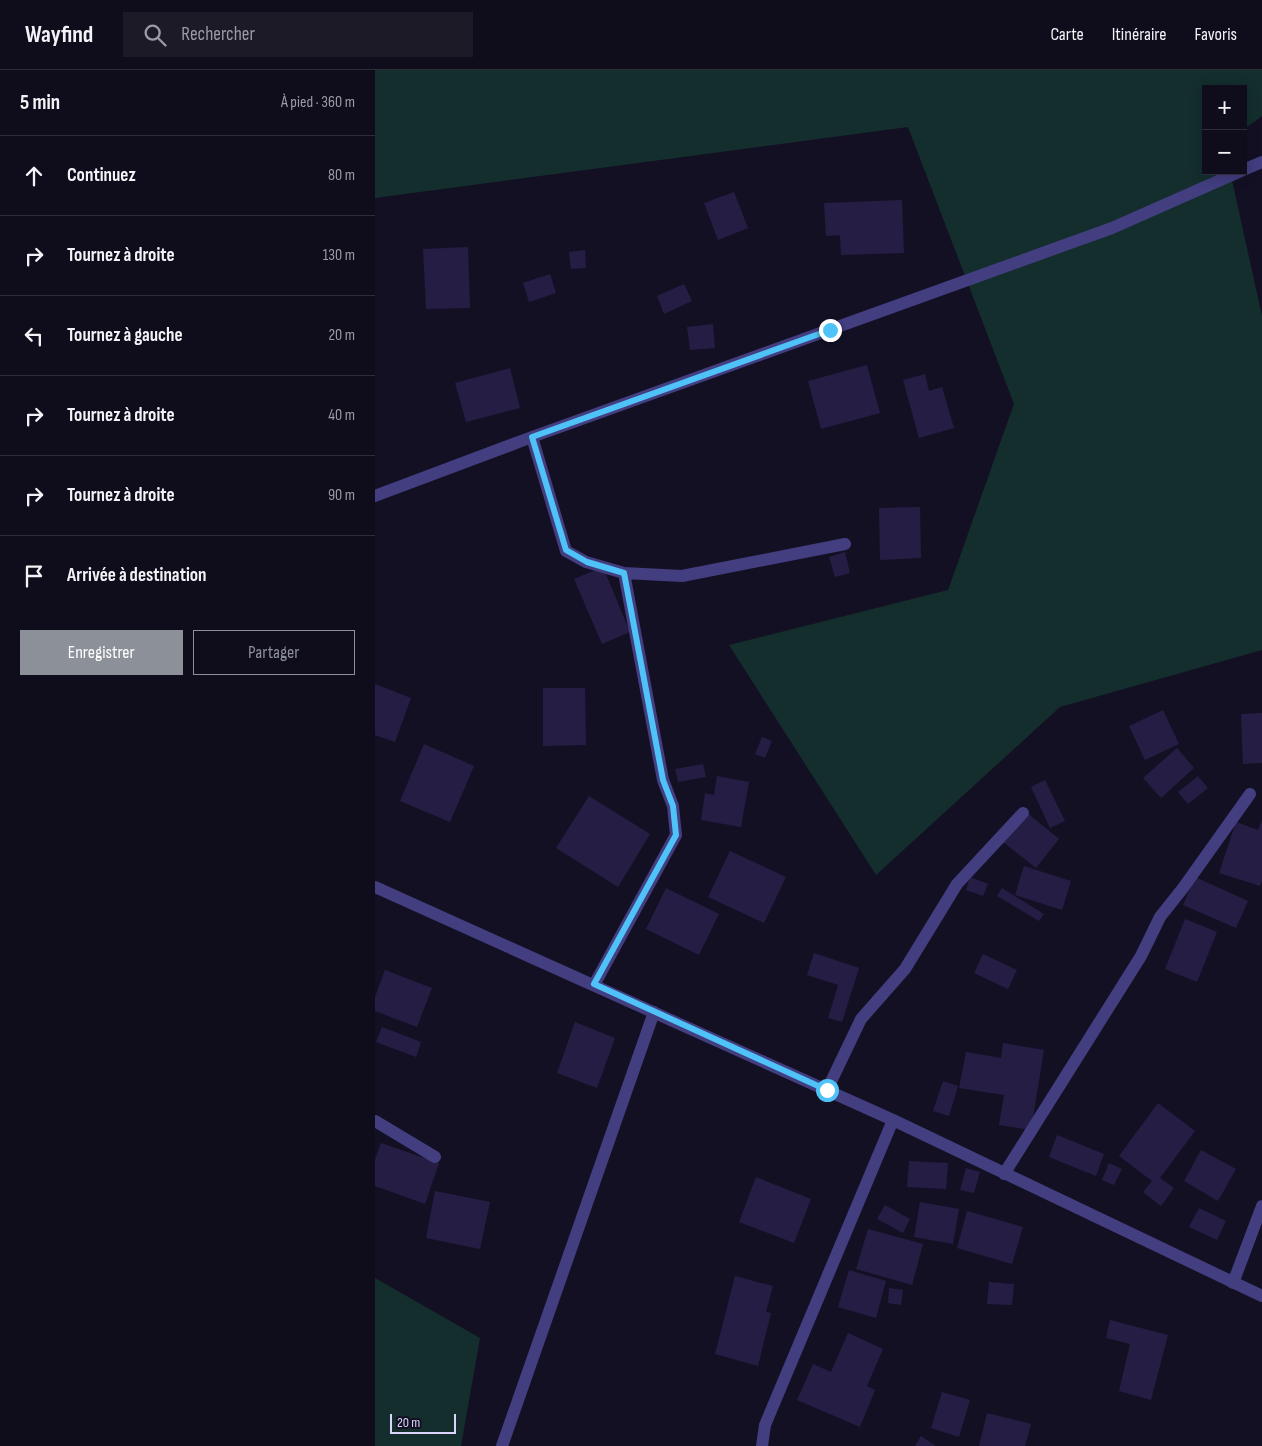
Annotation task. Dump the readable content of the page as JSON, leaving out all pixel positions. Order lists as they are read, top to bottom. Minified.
{"scale_bar":"20 m","page":{"header":"Wayfind","search":"Rechercher","nav":["Carte","Itinéraire","Favoris"],"heading":["5 min","À pied · 360 m"],"map_buttons":["+","−"],"list":[["Continuez","80 m"],["Tournez à droite","130 m"],["Tournez à gauche","20 m"],["Tournez à droite","40 m"],["Tournez à droite","90 m"],"Arrivée à destination"],"buttons":["Enregistrer","Partager"],"scale":"20 m"}}
